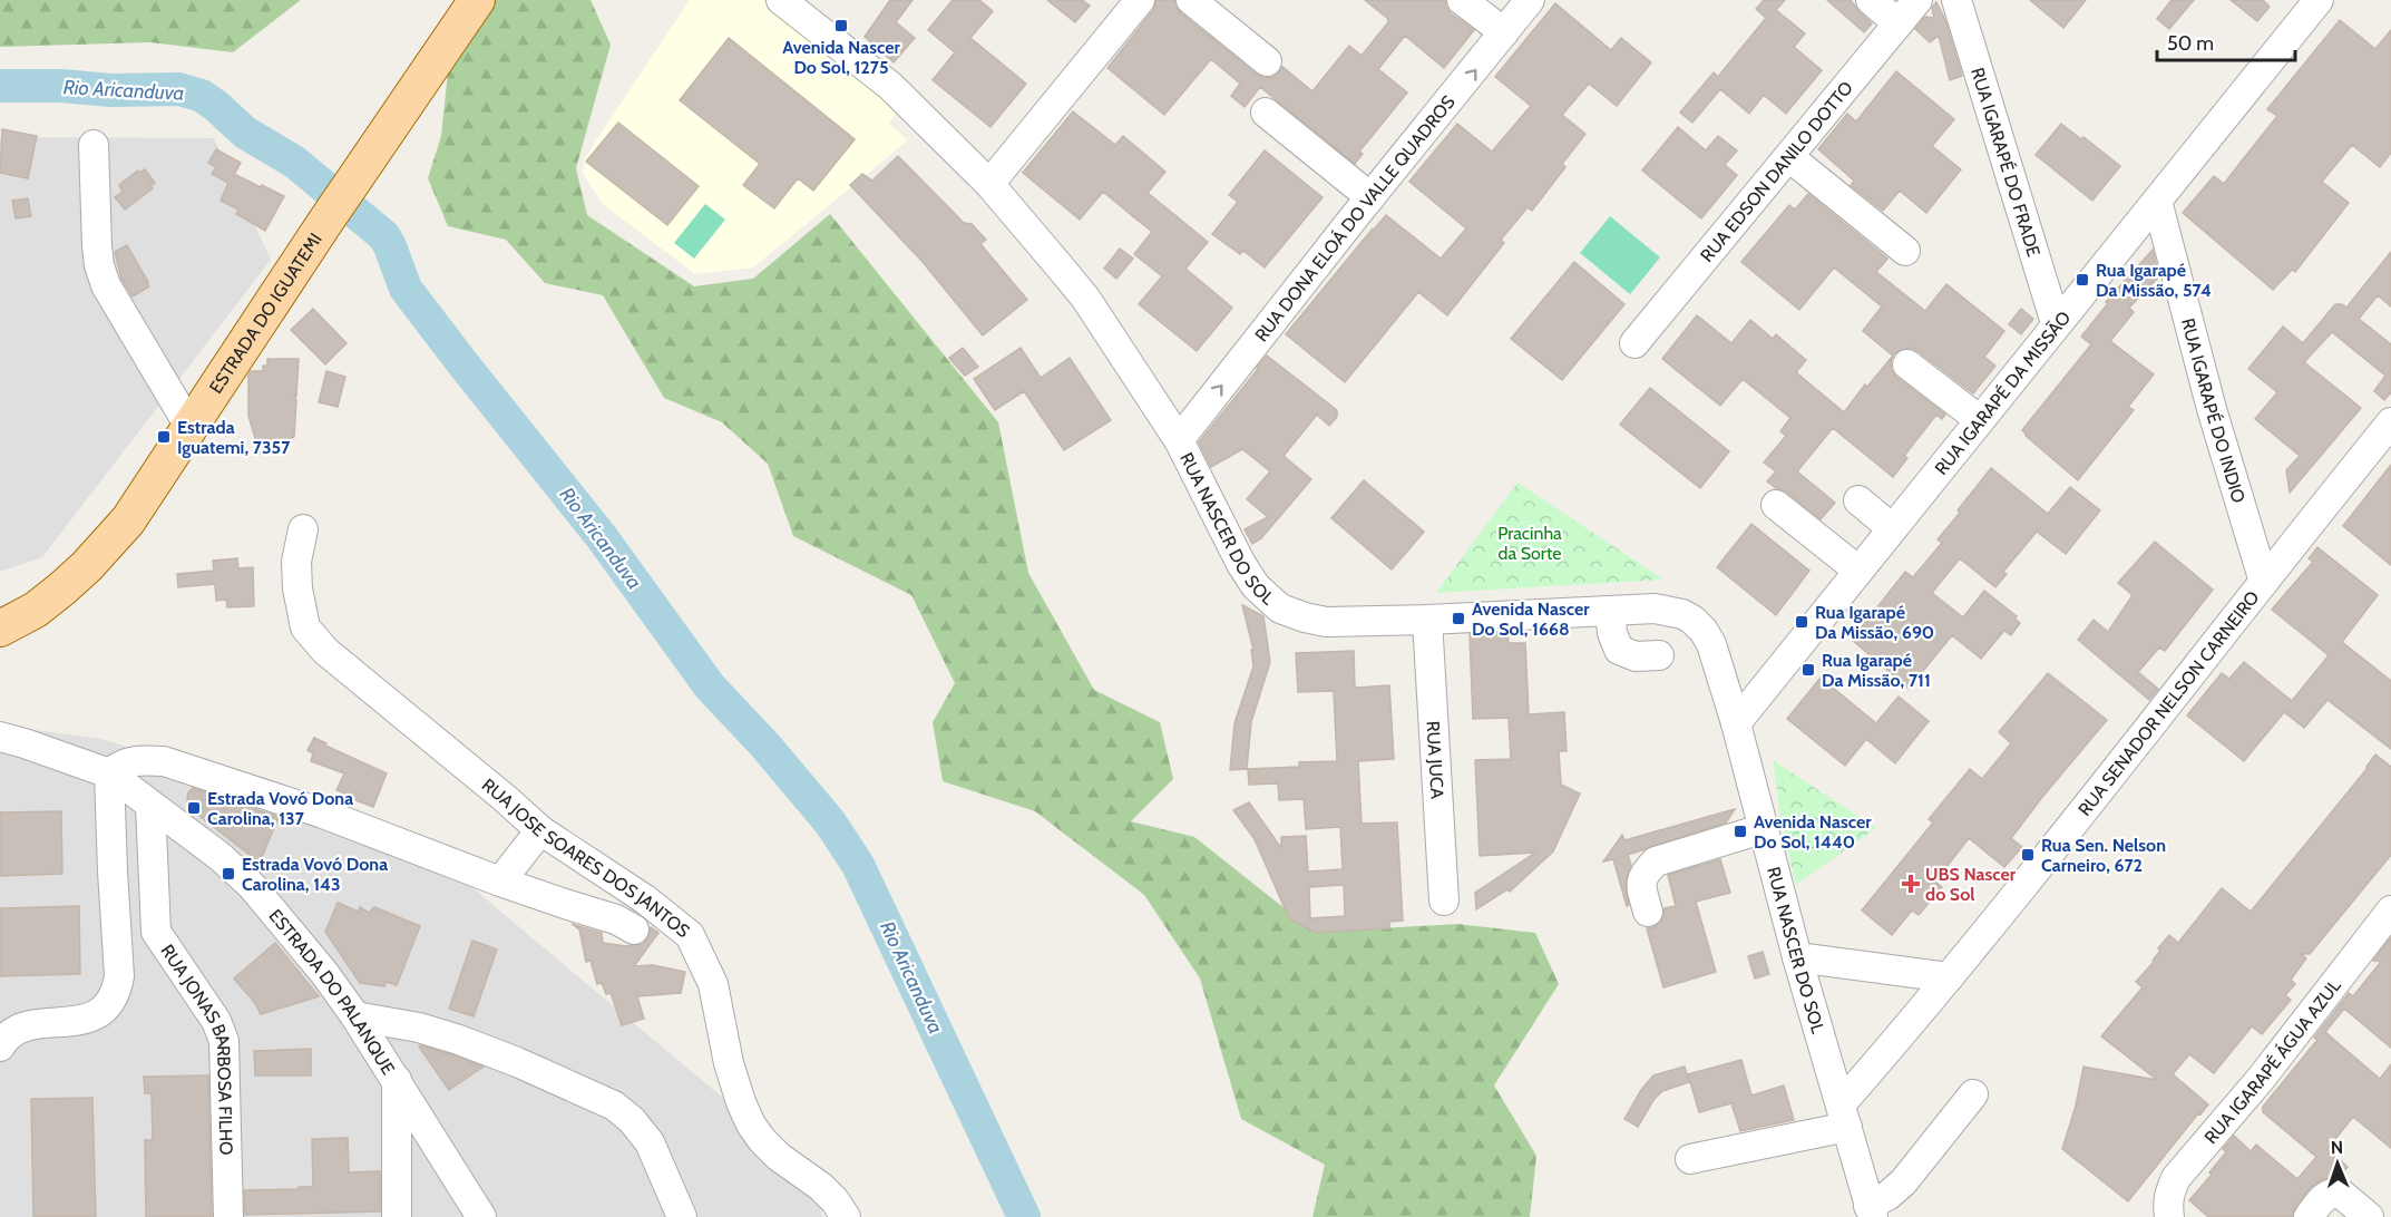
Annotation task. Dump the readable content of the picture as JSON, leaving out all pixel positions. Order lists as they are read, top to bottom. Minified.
{"streets":{"main road":["ESTRADA DO IGUATEMI"],"street":["RUA IGARAPÉ DO FRADE","RUA EDSON DANILO DOTTO","RUA DONA ELOÁ DO VALLE QUADROS","RUA IGARAPÉ DA MISSÃO","RUA IGARAPÉ DO INDIO","RUA NASCER DO SOL","RUA SENADOR NELSON CARNEIRO","RUA JUCA","RUA JOSE SOARES DOS JANTOS","ESTRADA DO PALANQUE","RUA JONAS BARBOSA FILHO","RUA IGARAPÉ ÁGUA AZUL"]},"crossings":[["RUA IGARAPÉ DO FRADE","RUA IGARAPÉ DA MISSÃO"],["RUA DONA ELOÁ DO VALLE QUADROS","RUA NASCER DO SOL"],["RUA IGARAPÉ DA MISSÃO","RUA IGARAPÉ DO INDIO"],["RUA IGARAPÉ DA MISSÃO","RUA NASCER DO SOL"],["RUA IGARAPÉ DO INDIO","RUA SENADOR NELSON CARNEIRO"],["RUA NASCER DO SOL","RUA SENADOR NELSON CARNEIRO"],["RUA NASCER DO SOL","RUA JUCA"],["ESTRADA DO PALANQUE","RUA JONAS BARBOSA FILHO"]],"one_way":["RUA DONA ELOÁ DO VALLE QUADROS"],"water":["Rio Aricanduva"],"parks":["Pracinha da Sorte"],"places":{"transit":["Avenida Nascer Do Sol, 1275","Rua Igarapé Da Missão, 574","Estrada Iguatemi, 7357","Avenida Nascer Do Sol, 1668","Rua Igarapé Da Missão, 690","Rua Igarapé Da Missão, 711","Estrada Vovó Dona Carolina, 137","Avenida Nascer Do Sol, 1440","Rua Sen. Nelson Carneiro, 672","Estrada Vovó Dona Carolina, 143"],"health":["UBS Nascer do Sol"]},"scale_bar":"50 m","north":"top"}
